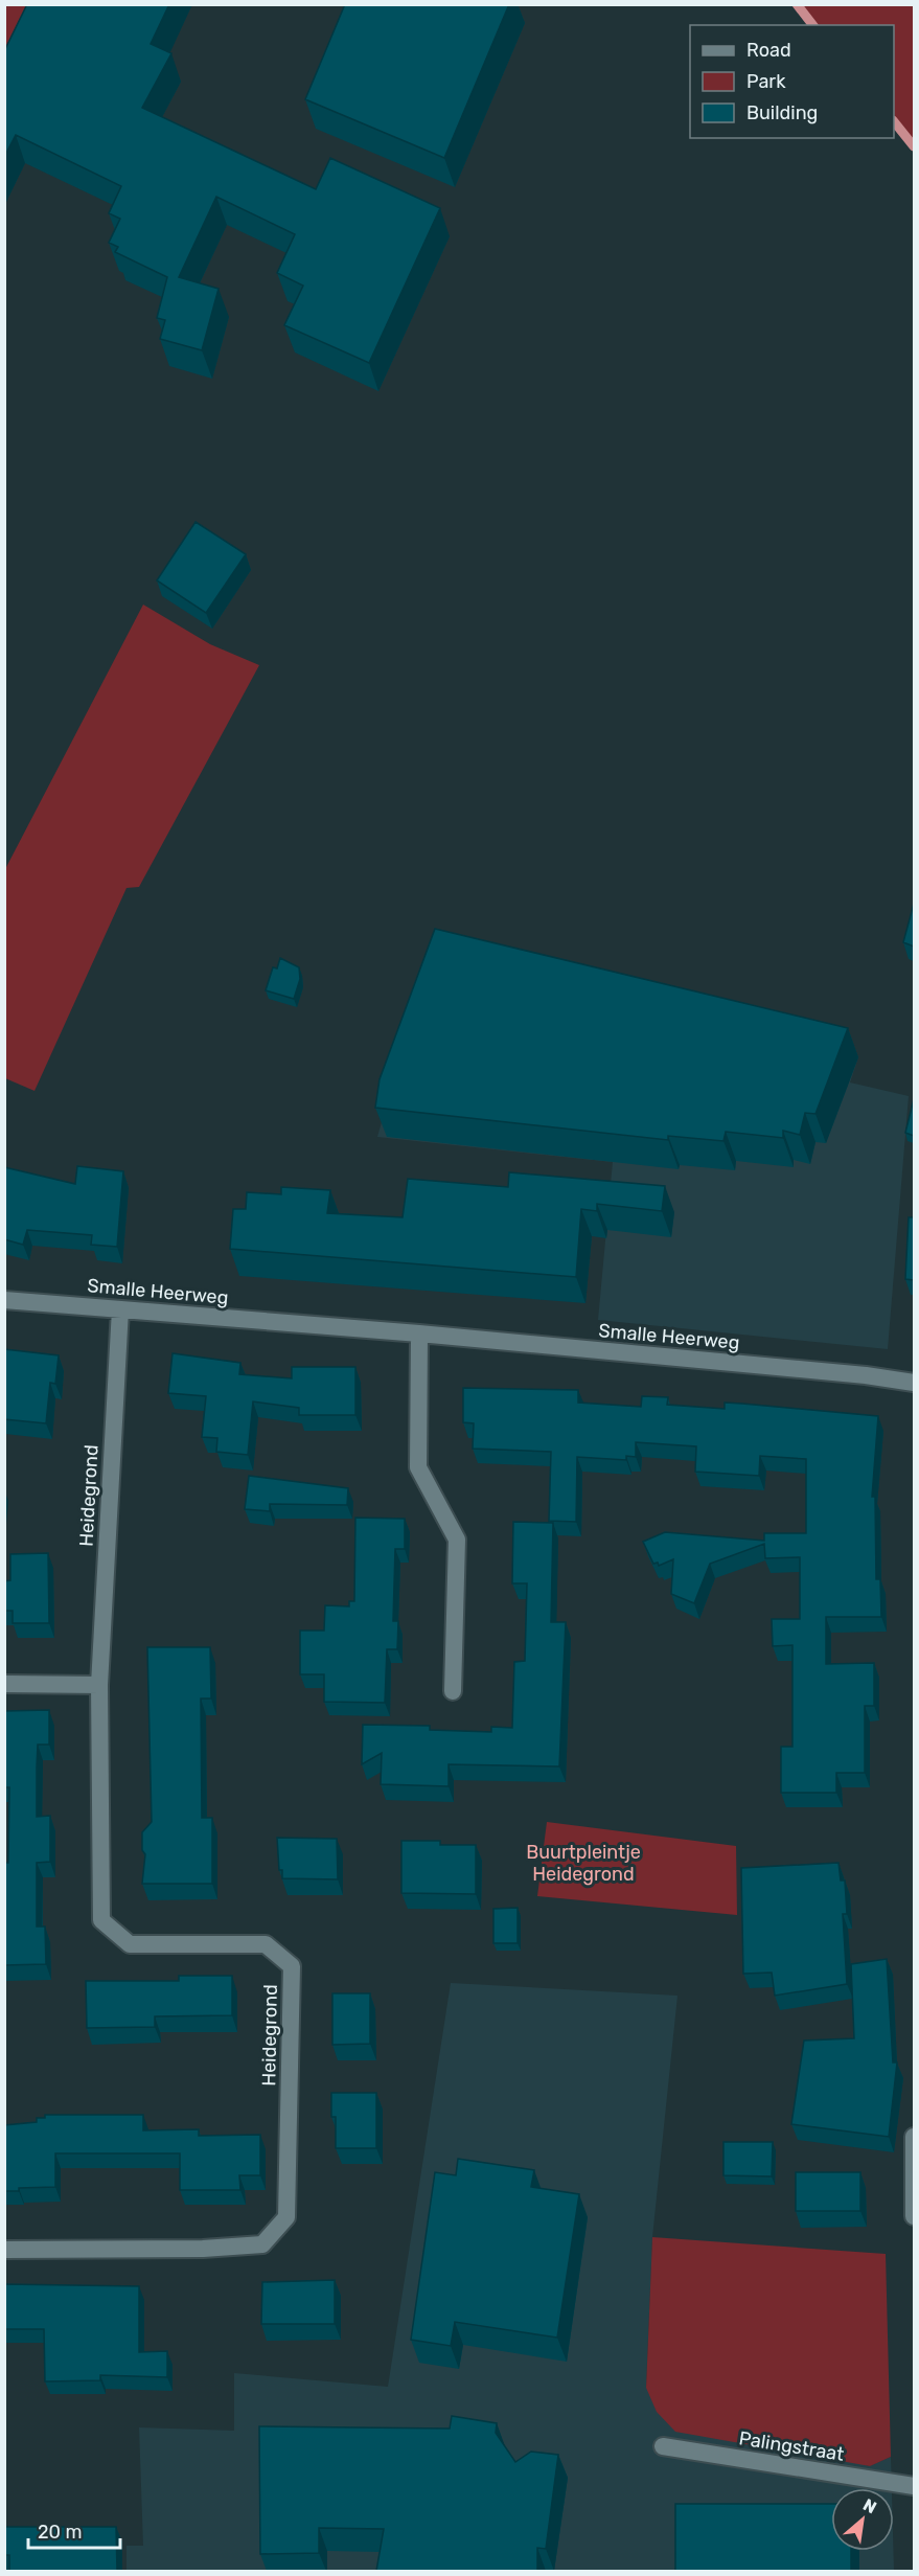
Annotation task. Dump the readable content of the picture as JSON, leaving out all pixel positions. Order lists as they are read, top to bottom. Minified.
{"streets":{"street":["Smalle Heerweg","Heidegrond","Palingstraat"]},"crossings":[["Smalle Heerweg","Heidegrond"]],"parks":["Buurtpleintje Heidegrond"],"legend":["Road","Park","Building"],"scale_bar":"20 m","north":"top right"}
